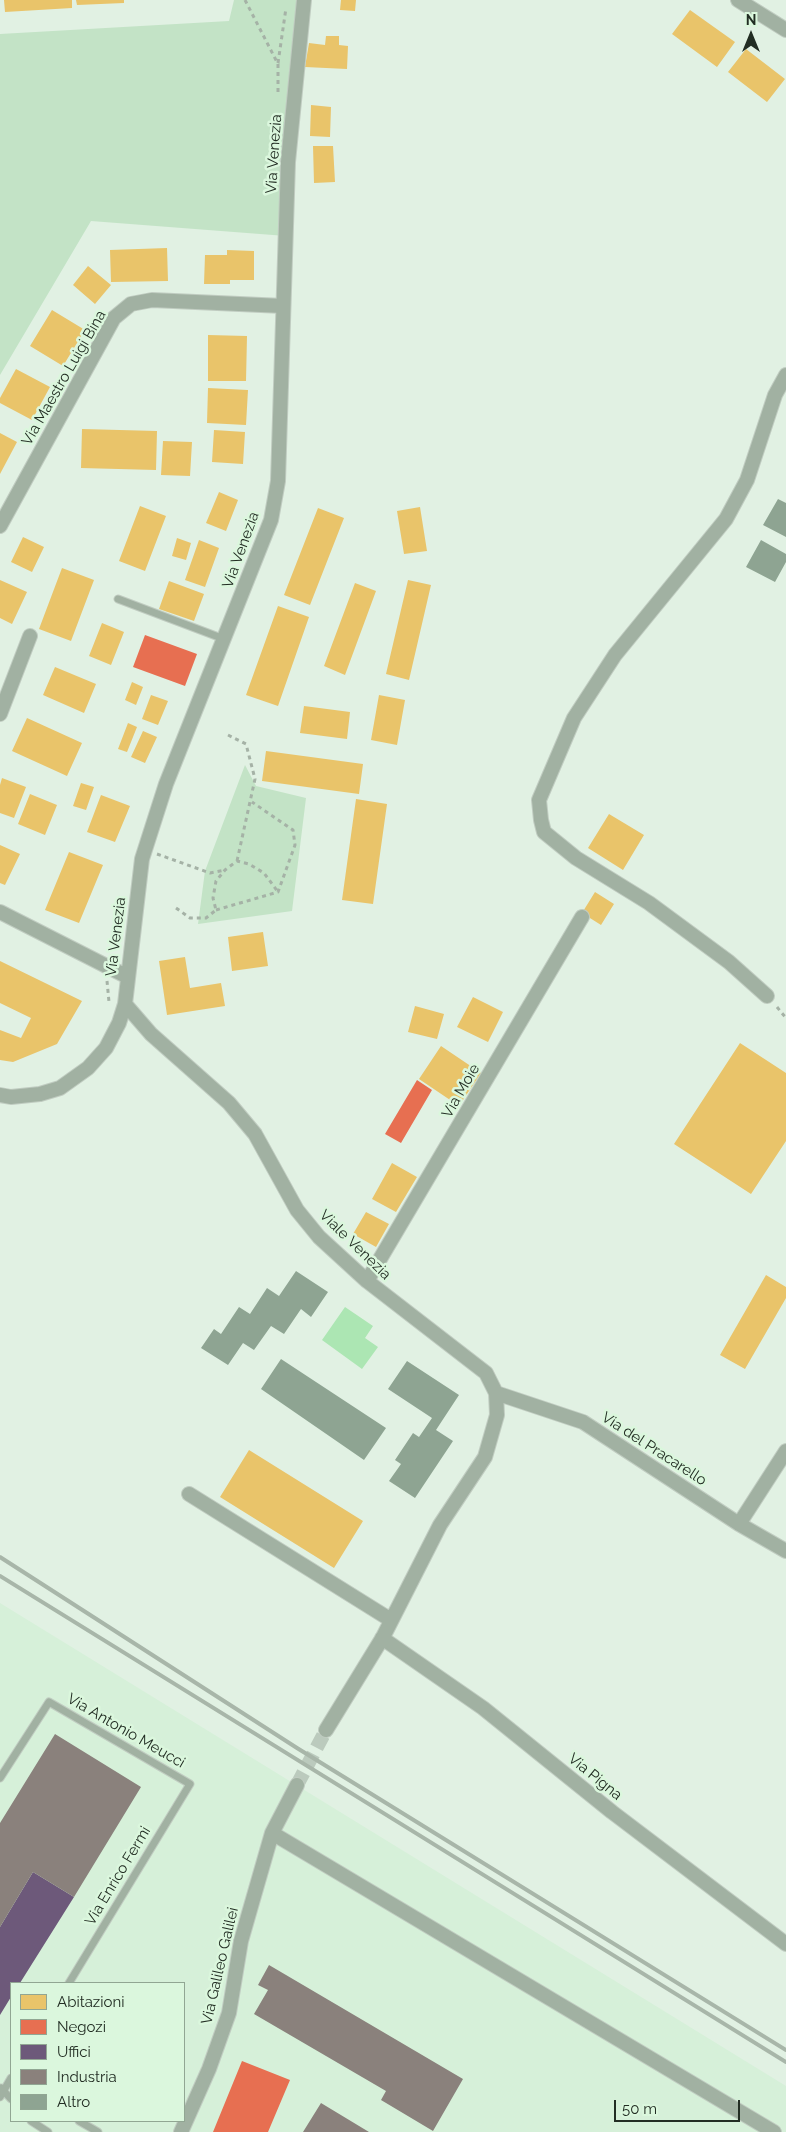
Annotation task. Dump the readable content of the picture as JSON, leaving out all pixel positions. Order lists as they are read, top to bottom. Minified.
{"streets":{"street":["Via Venezia","Via Maestro Luigi Bina","Via Moie","Viale Venezia","Via del Pracarello","Via Pigna","Via Galileo Galilei"],"lane":["Via Antonio Meucci","Via Enrico Fermi"]},"crossings":[["Via Venezia","Via Maestro Luigi Bina"],["Via Venezia","Viale Venezia"],["Via Moie","Viale Venezia"],["Viale Venezia","Via del Pracarello"],["Via Antonio Meucci","Via Enrico Fermi"]],"legend":["Abitazioni","Negozi","Uffici","Industria","Altro"],"scale_bar":"50 m","north":"top"}
